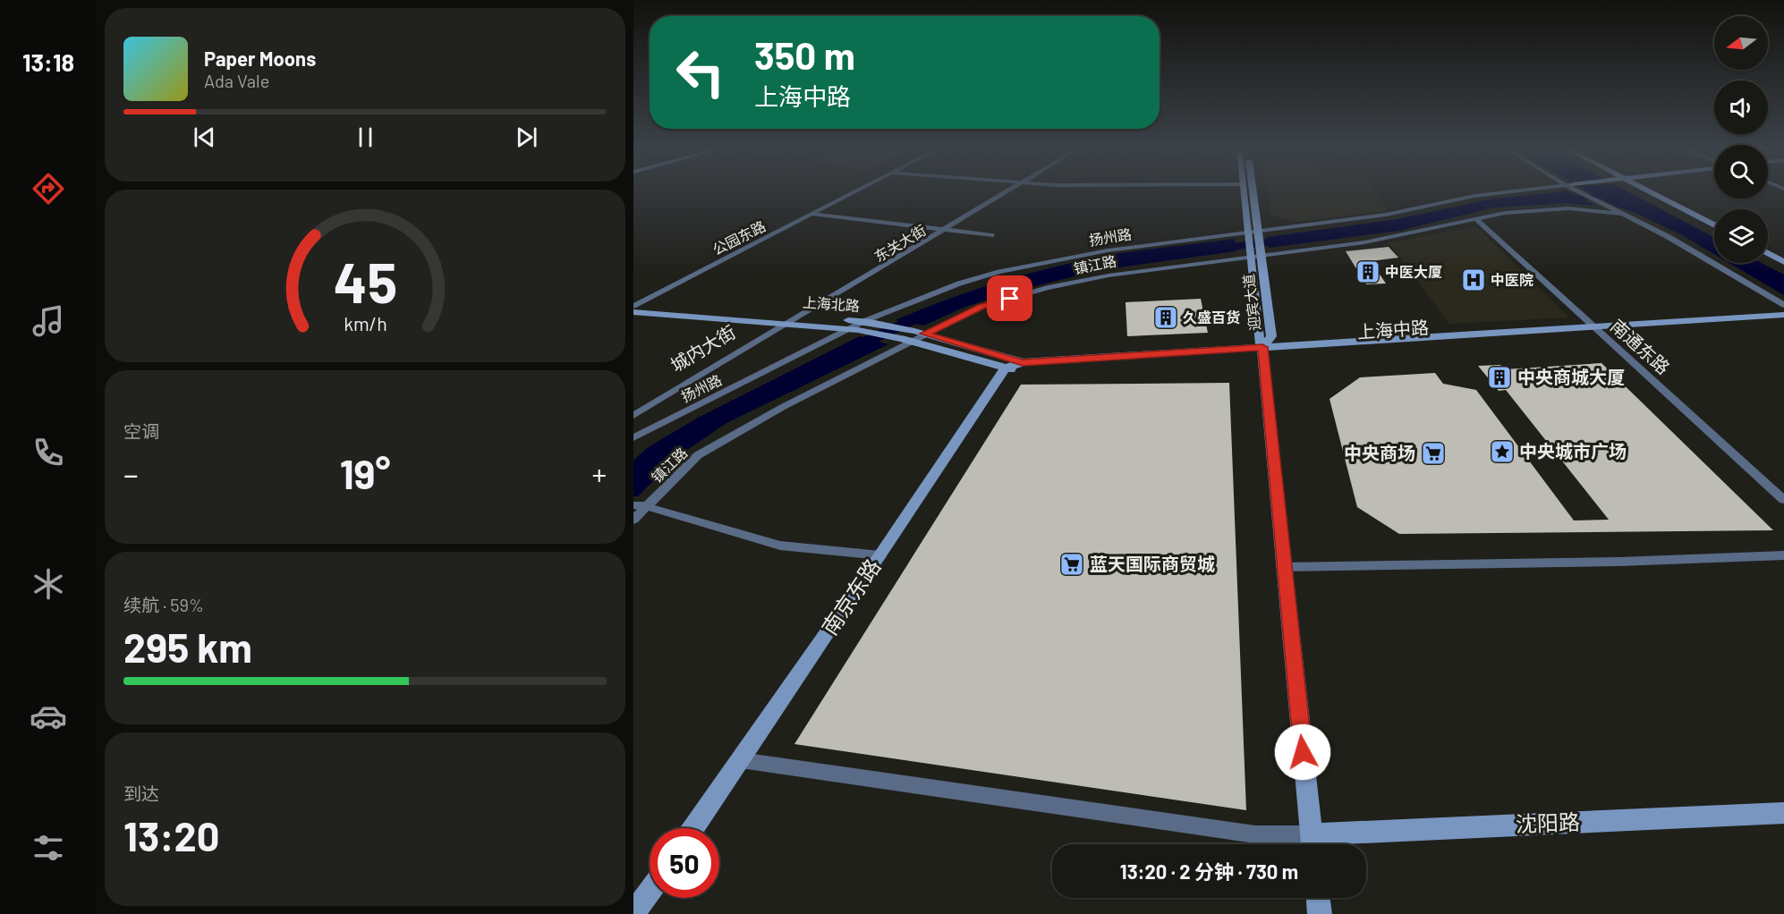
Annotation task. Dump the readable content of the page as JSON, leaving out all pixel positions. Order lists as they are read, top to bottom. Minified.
{"streets":{"main road":["迎宾大道","上海北路","上海中路","南京东路","沈阳路"],"street":["扬州路","公园东路","东关大街","镇江路","南通东路","城内大街"]},"crossings":[["扬州路","迎宾大道"],["扬州路","上海北路"],["公园东路","上海北路"],["东关大街","上海北路"],["东关大街","城内大街"],["镇江路","迎宾大道"],["镇江路","上海北路"],["镇江路","南通东路"],["迎宾大道","上海中路"],["上海北路","上海中路"],["上海北路","城内大街"],["上海北路","南京东路"],["上海中路","南通东路"],["上海中路","南京东路"]],"places":{"building":["中医大厦","久盛百货","中央商城大厦"],"hospital":["中医院"],"place":["中央城市广场"],"supermarket":["中央商场","蓝天国际商贸城"]},"north":"left","page":{"tabs":"13:18","turn":["350 m","上海中路"],"song":["Paper Moons","Ada Vale"],"tile":["空调",["续航 · 59%","295 km"],["到达","13:20"]],"heat":["−","19°","+"],"limit":"50","trip":"13:20 · 2 分钟 · 730 m","gauge":["45","km/h"]}}
